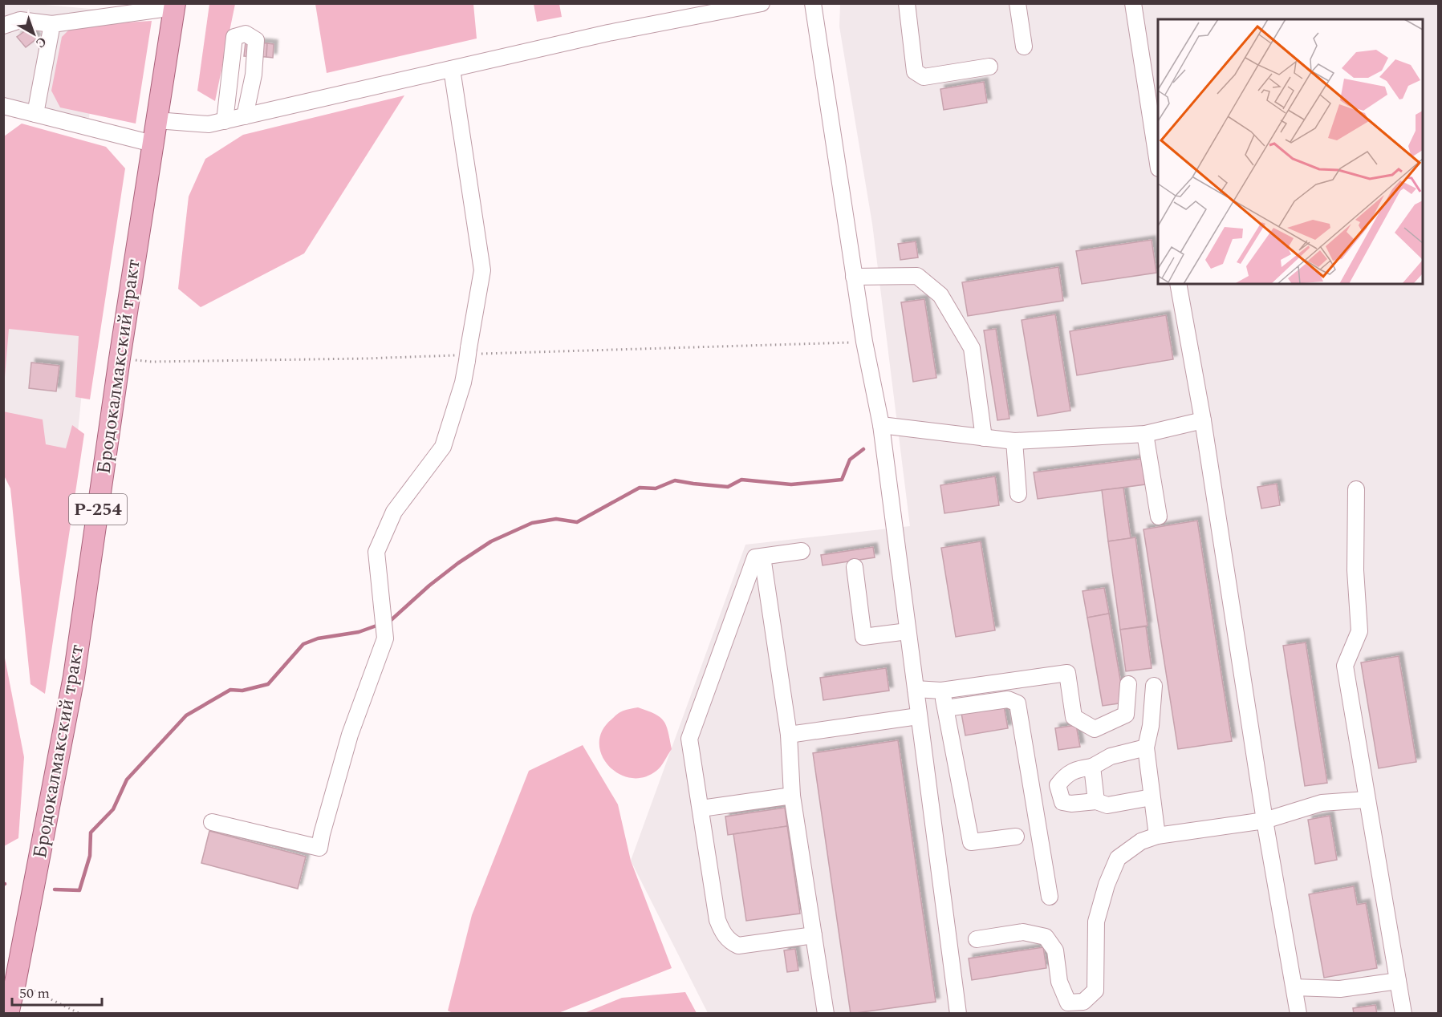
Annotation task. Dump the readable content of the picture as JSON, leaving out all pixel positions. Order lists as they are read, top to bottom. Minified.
{"streets":{"main road":["Бродокалмакский тракт","Р-254"]},"scale_bar":"50 m","north":"bottom right"}
